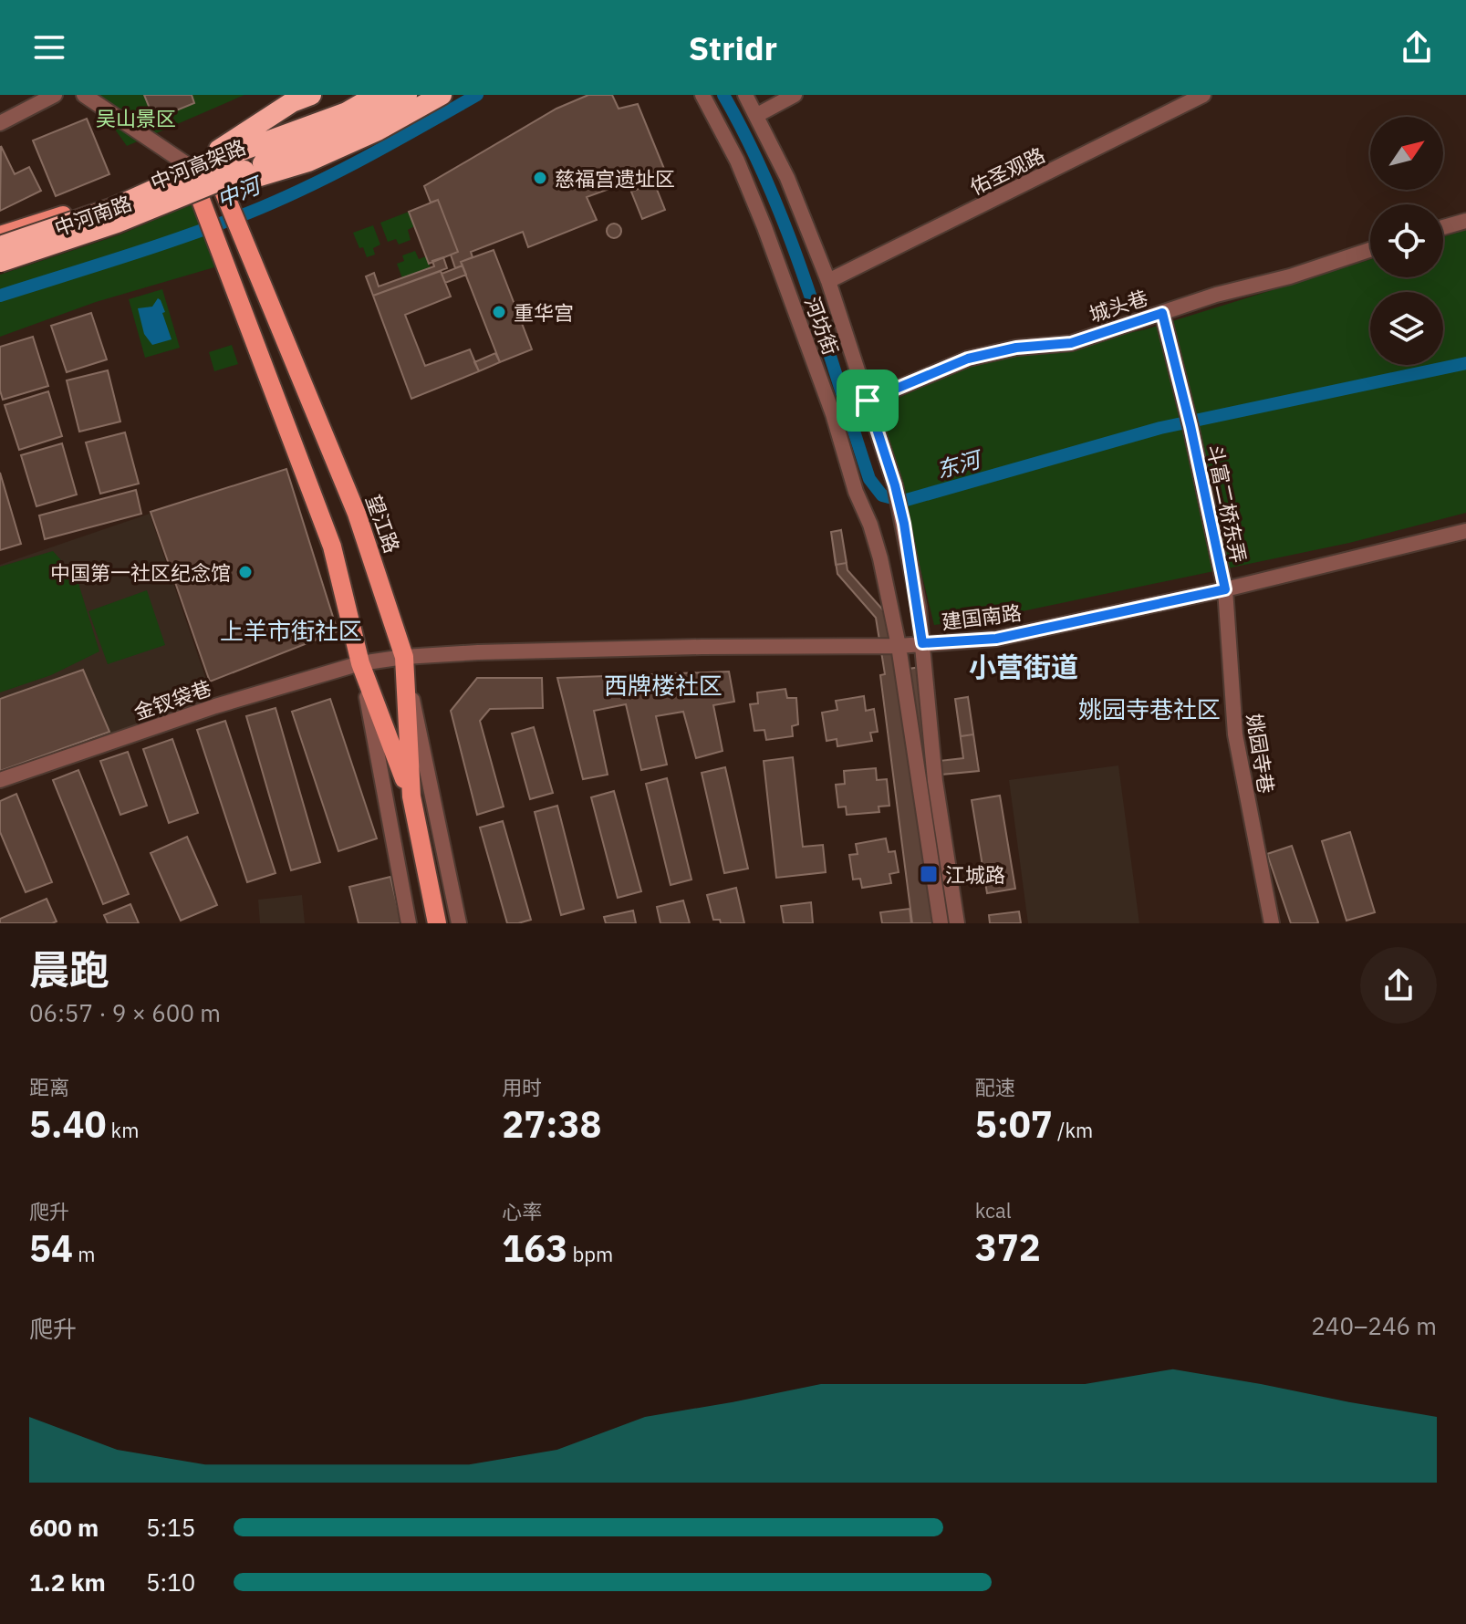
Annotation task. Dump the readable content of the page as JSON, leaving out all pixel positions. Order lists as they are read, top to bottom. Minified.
{"streets":{"highway":["中河高架路"],"main road":["中河南路","望江路"],"street":["佑圣观路","城头巷","河坊街","斗富二桥东弄","建国南路","金钗袋巷","姚园寺巷"]},"crossings":[["佑圣观路","河坊街"],["中河南路","望江路"],["城头巷","河坊街"],["城头巷","斗富二桥东弄"],["河坊街","建国南路"],["斗富二桥东弄","建国南路"],["斗富二桥东弄","姚园寺巷"],["望江路","建国南路"],["建国南路","金钗袋巷"],["建国南路","姚园寺巷"]],"districts":["上羊市街社区","小营街道","西牌楼社区","姚园寺巷社区"],"water":["中河","东河"],"parks":["吴山景区"],"places":{"other":["慈福宫遗址区","重华宫","中国第一社区纪念馆"],"transit":["江城路"]},"north":"top right","page":{"header":"Stridr","heading":["晨跑","06:57 · 9 × 600 m"],"stats":[["距离","5.40 km"],["用时","27:38"],["配速","5:07 /km"],["爬升","54 m"],["心率","163 bpm"],["kcal","372"]],"chart":["爬升","240–246 m"],"list":[{"name":"600 m","note":"5:15"},{"name":"1.2 km","note":"5:10"}]}}
